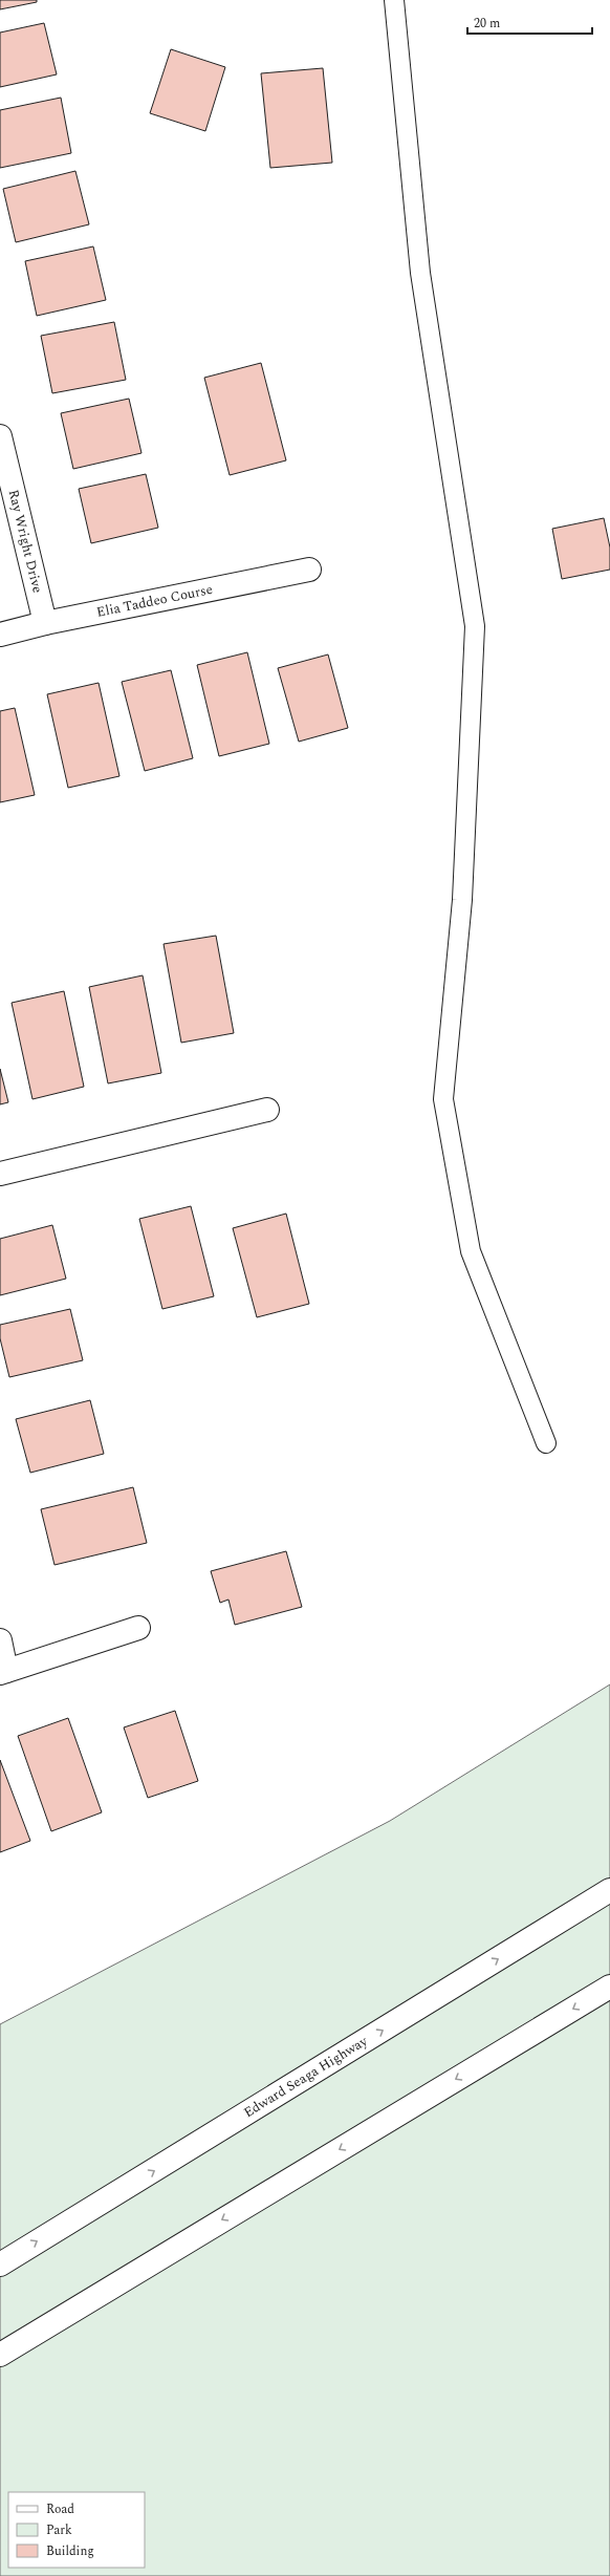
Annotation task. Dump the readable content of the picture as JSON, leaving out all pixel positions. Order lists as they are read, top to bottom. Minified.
{"streets":{"main road":["Ray Wright Drive","Elia Taddeo Course","Edward Seaga Highway"]},"crossings":[["Ray Wright Drive","Elia Taddeo Course"]],"legend":["Road","Park","Building"],"scale_bar":"20 m"}
